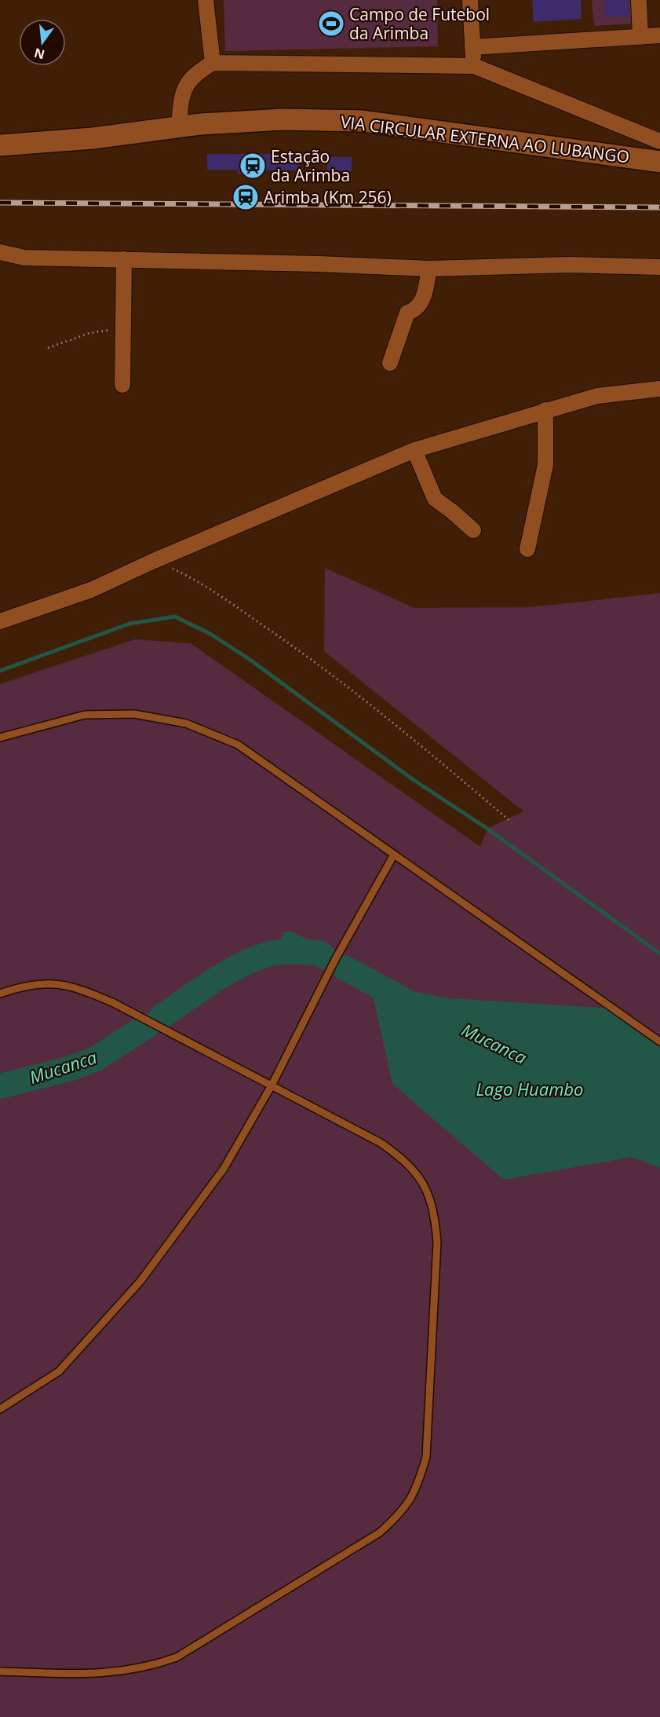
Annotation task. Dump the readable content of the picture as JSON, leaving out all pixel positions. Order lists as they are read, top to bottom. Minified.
{"streets":{"main road":["VIA CIRCULAR EXTERNA AO LUBANGO"]},"water":["Mucanca","Lago Huambo"],"places":{"sports":["Campo de Futebol da Arimba"],"station":["Estação da Arimba","Arimba (Km 256)"]},"north":"bottom"}
